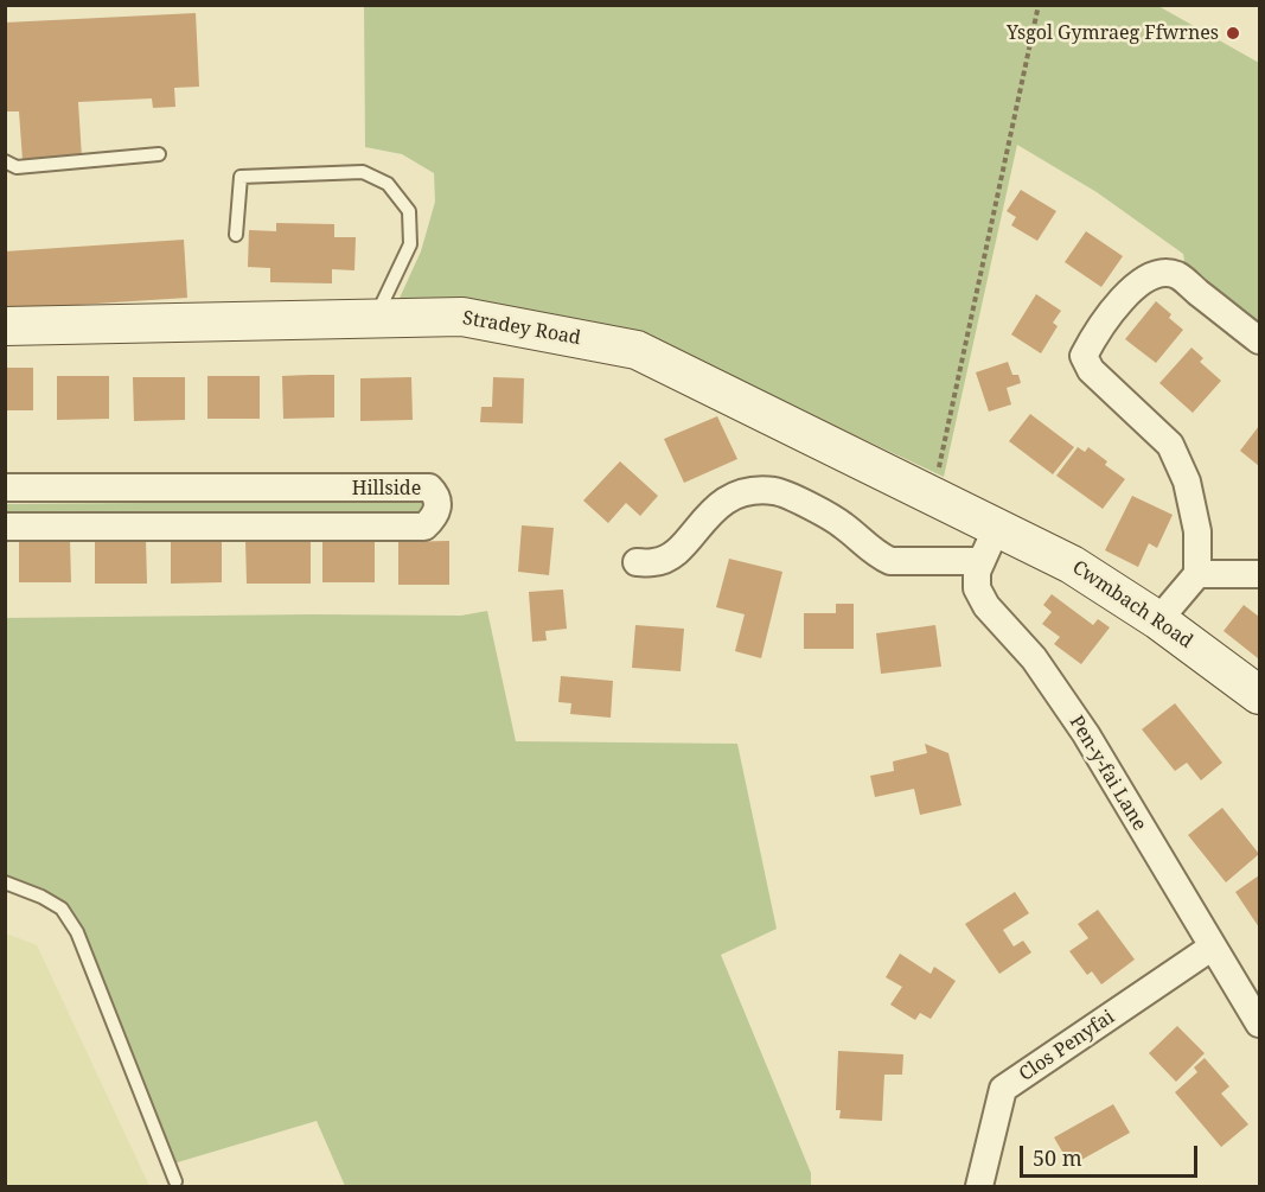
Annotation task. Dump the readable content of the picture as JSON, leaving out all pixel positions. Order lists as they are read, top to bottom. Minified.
{"streets":{"main road":["Stradey Road","Cwmbach Road"],"street":["Hillside","Pen-y-fai Lane","Clos Penyfai"]},"crossings":[["Stradey Road","Cwmbach Road"],["Stradey Road","Pen-y-fai Lane"],["Cwmbach Road","Pen-y-fai Lane"],["Pen-y-fai Lane","Clos Penyfai"]],"places":["Ysgol Gymraeg Ffwrnes"],"scale_bar":"50 m"}
